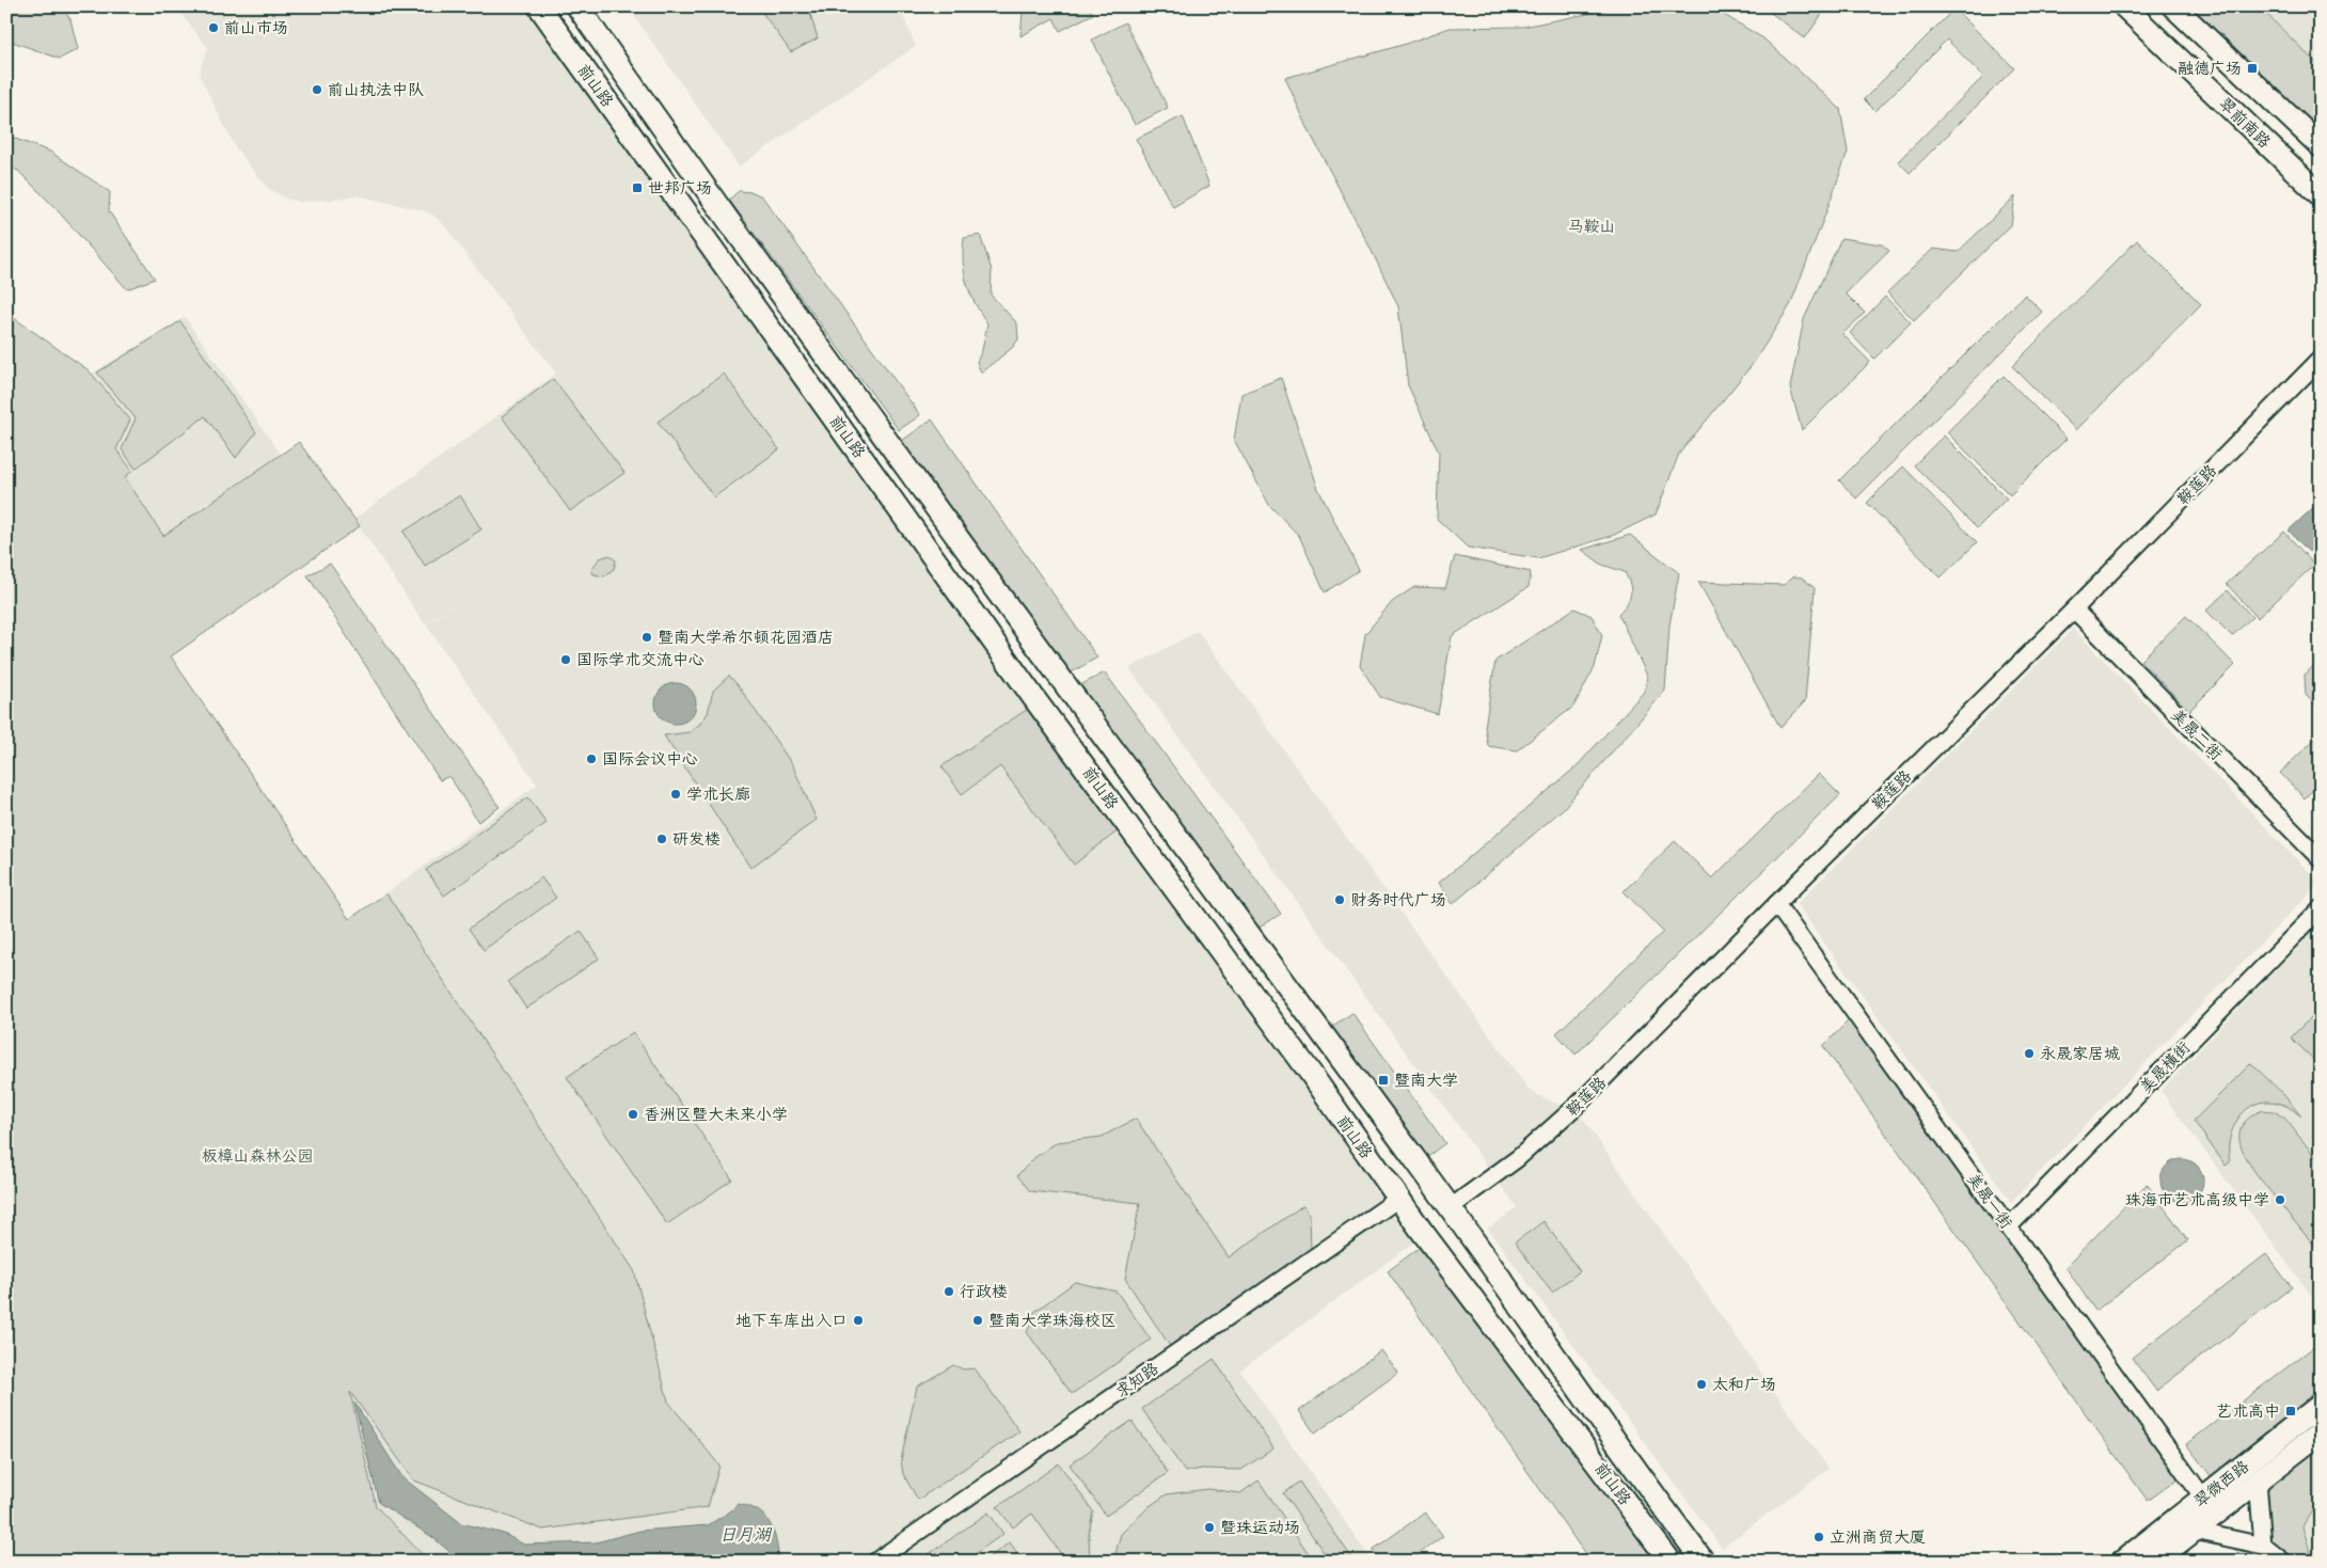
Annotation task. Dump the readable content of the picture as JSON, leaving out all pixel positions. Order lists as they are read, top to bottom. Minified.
{"streets":{"main road":["前山路","翠前南路","翠微西路"],"street":["鞍莲路","美晟二街","美晟橫街","美晟一街","求知路"]},"crossings":[["前山路","鞍莲路"],["前山路","求知路"],["鞍莲路","美晟二街"],["鞍莲路","美晟一街"],["美晟橫街","美晟一街"],["美晟一街","翠微西路"]],"water":["日月湖"],"parks":["马鞍山","板樟山森林公园"],"places":{"other":["前山市场","前山执法中队","暨南大学希尔顿花园酒店","国际学术交流中心","国际会议中心","学术长廊","研发楼","财务时代广场","永晟家居城","香洲区暨大未来小学","珠海市艺术高级中学","行政楼","地下车库出入口","暨南大学珠海校区","太和广场","暨珠运动场","立洲商贸大厦"],"transit":["融德广场","世邦广场","暨南大学","艺术高中"]}}
